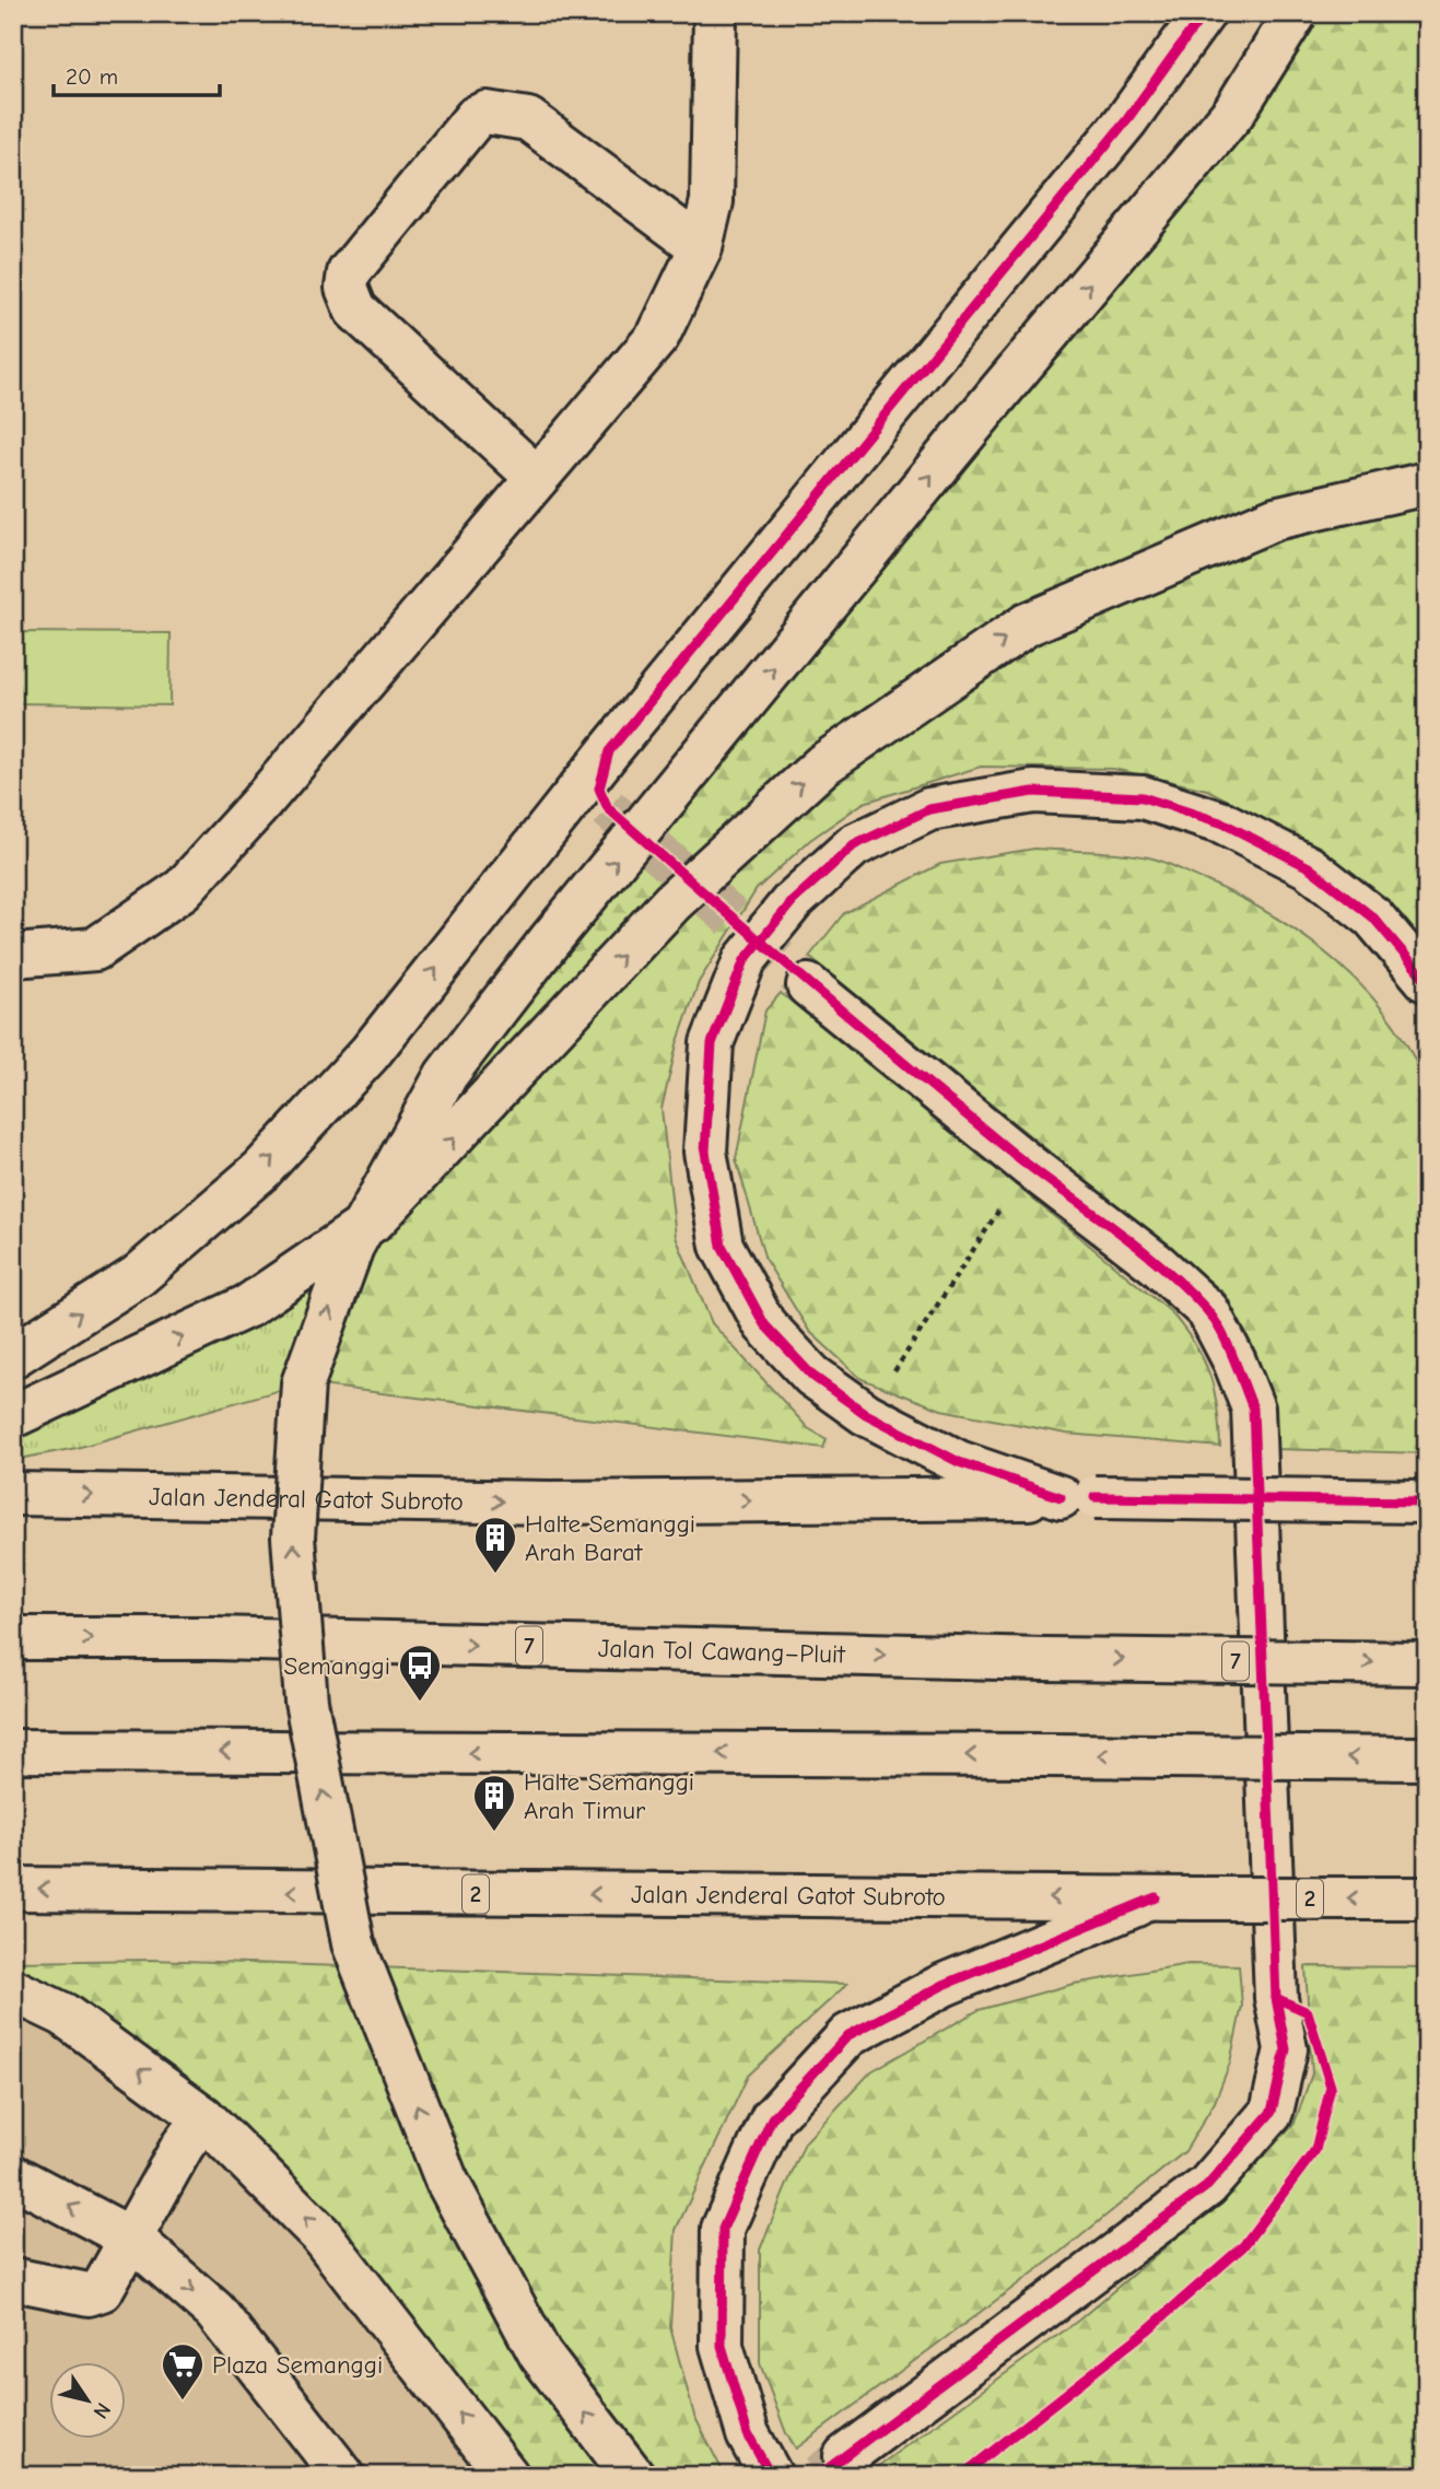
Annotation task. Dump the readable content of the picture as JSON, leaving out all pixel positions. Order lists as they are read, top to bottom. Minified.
{"streets":{"main road":["Jalan Jenderal Gatot Subroto","7","Jalan Tol Cawang–Pluit","2"]},"places":{"building":["Halte Semanggi Arah Barat","Halte Semanggi Arah Timur"],"bus stop":["Semanggi"],"supermarket":["Plaza Semanggi"]},"scale_bar":"20 m","north":"bottom right"}
